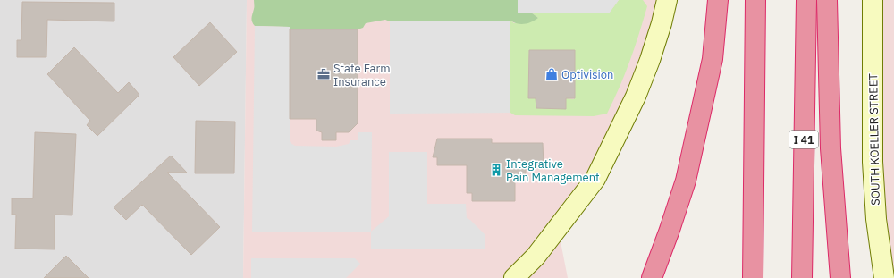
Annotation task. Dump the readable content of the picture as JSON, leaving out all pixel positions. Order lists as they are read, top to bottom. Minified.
{"streets":{"highway":["I 41"],"street":["SOUTH KOELLER STREET"]},"places":{"office":["State Farm Insurance"],"shop":["Optivision"],"building":["Integrative Pain Management"]}}
